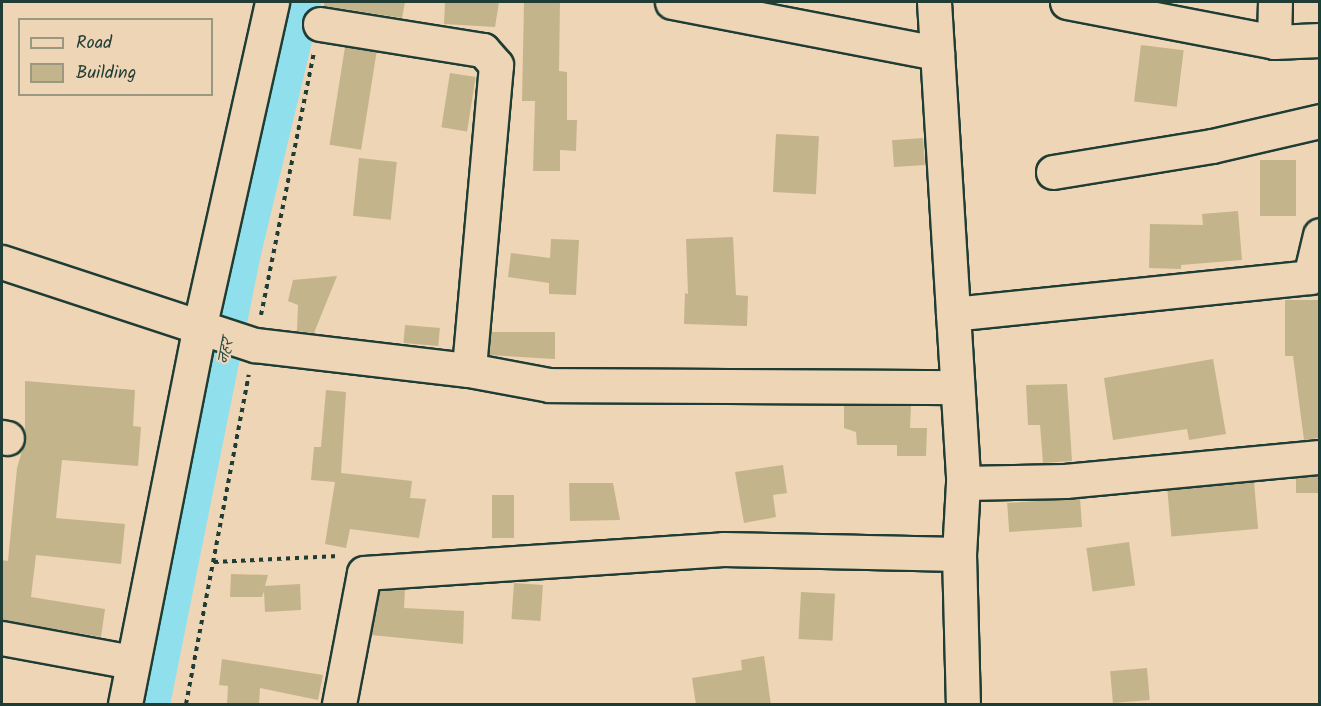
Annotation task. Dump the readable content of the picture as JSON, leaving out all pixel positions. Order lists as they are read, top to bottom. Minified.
{"water":["नहर"],"legend":["Road","Building"]}
